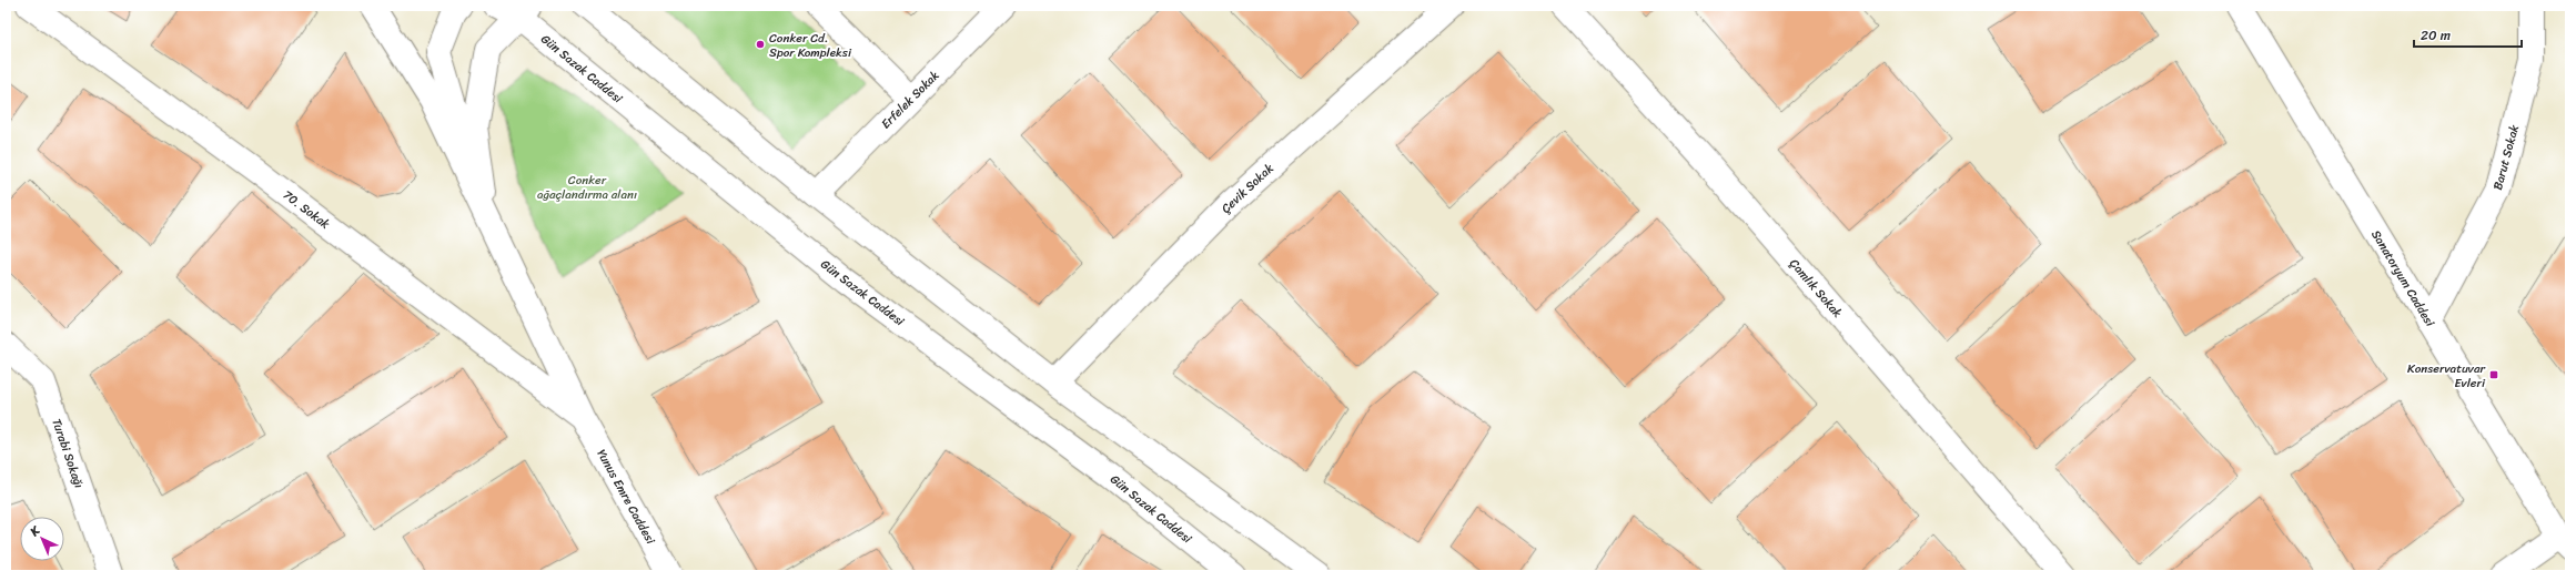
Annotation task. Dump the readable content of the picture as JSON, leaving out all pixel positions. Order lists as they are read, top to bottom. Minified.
{"streets":{"main road":["Gün Sazak Caddesi","Erfelek Sokak","Barut Sokak","Çevik Sokak","70. Sokak","Sanatoryum Caddesi","Çamlık Sokak","Turabi Sokağı","Yunus Emre Caddesi"]},"crossings":[["Barut Sokak","Sanatoryum Caddesi"],["70. Sokak","Yunus Emre Caddesi"]],"parks":["Conker ağaçlandırma alanı"],"places":{"other":["Conker Cd. Spor Kompleksi"],"transit":["Konservatuvar Evleri"]},"scale_bar":"20 m","north":"top left"}
